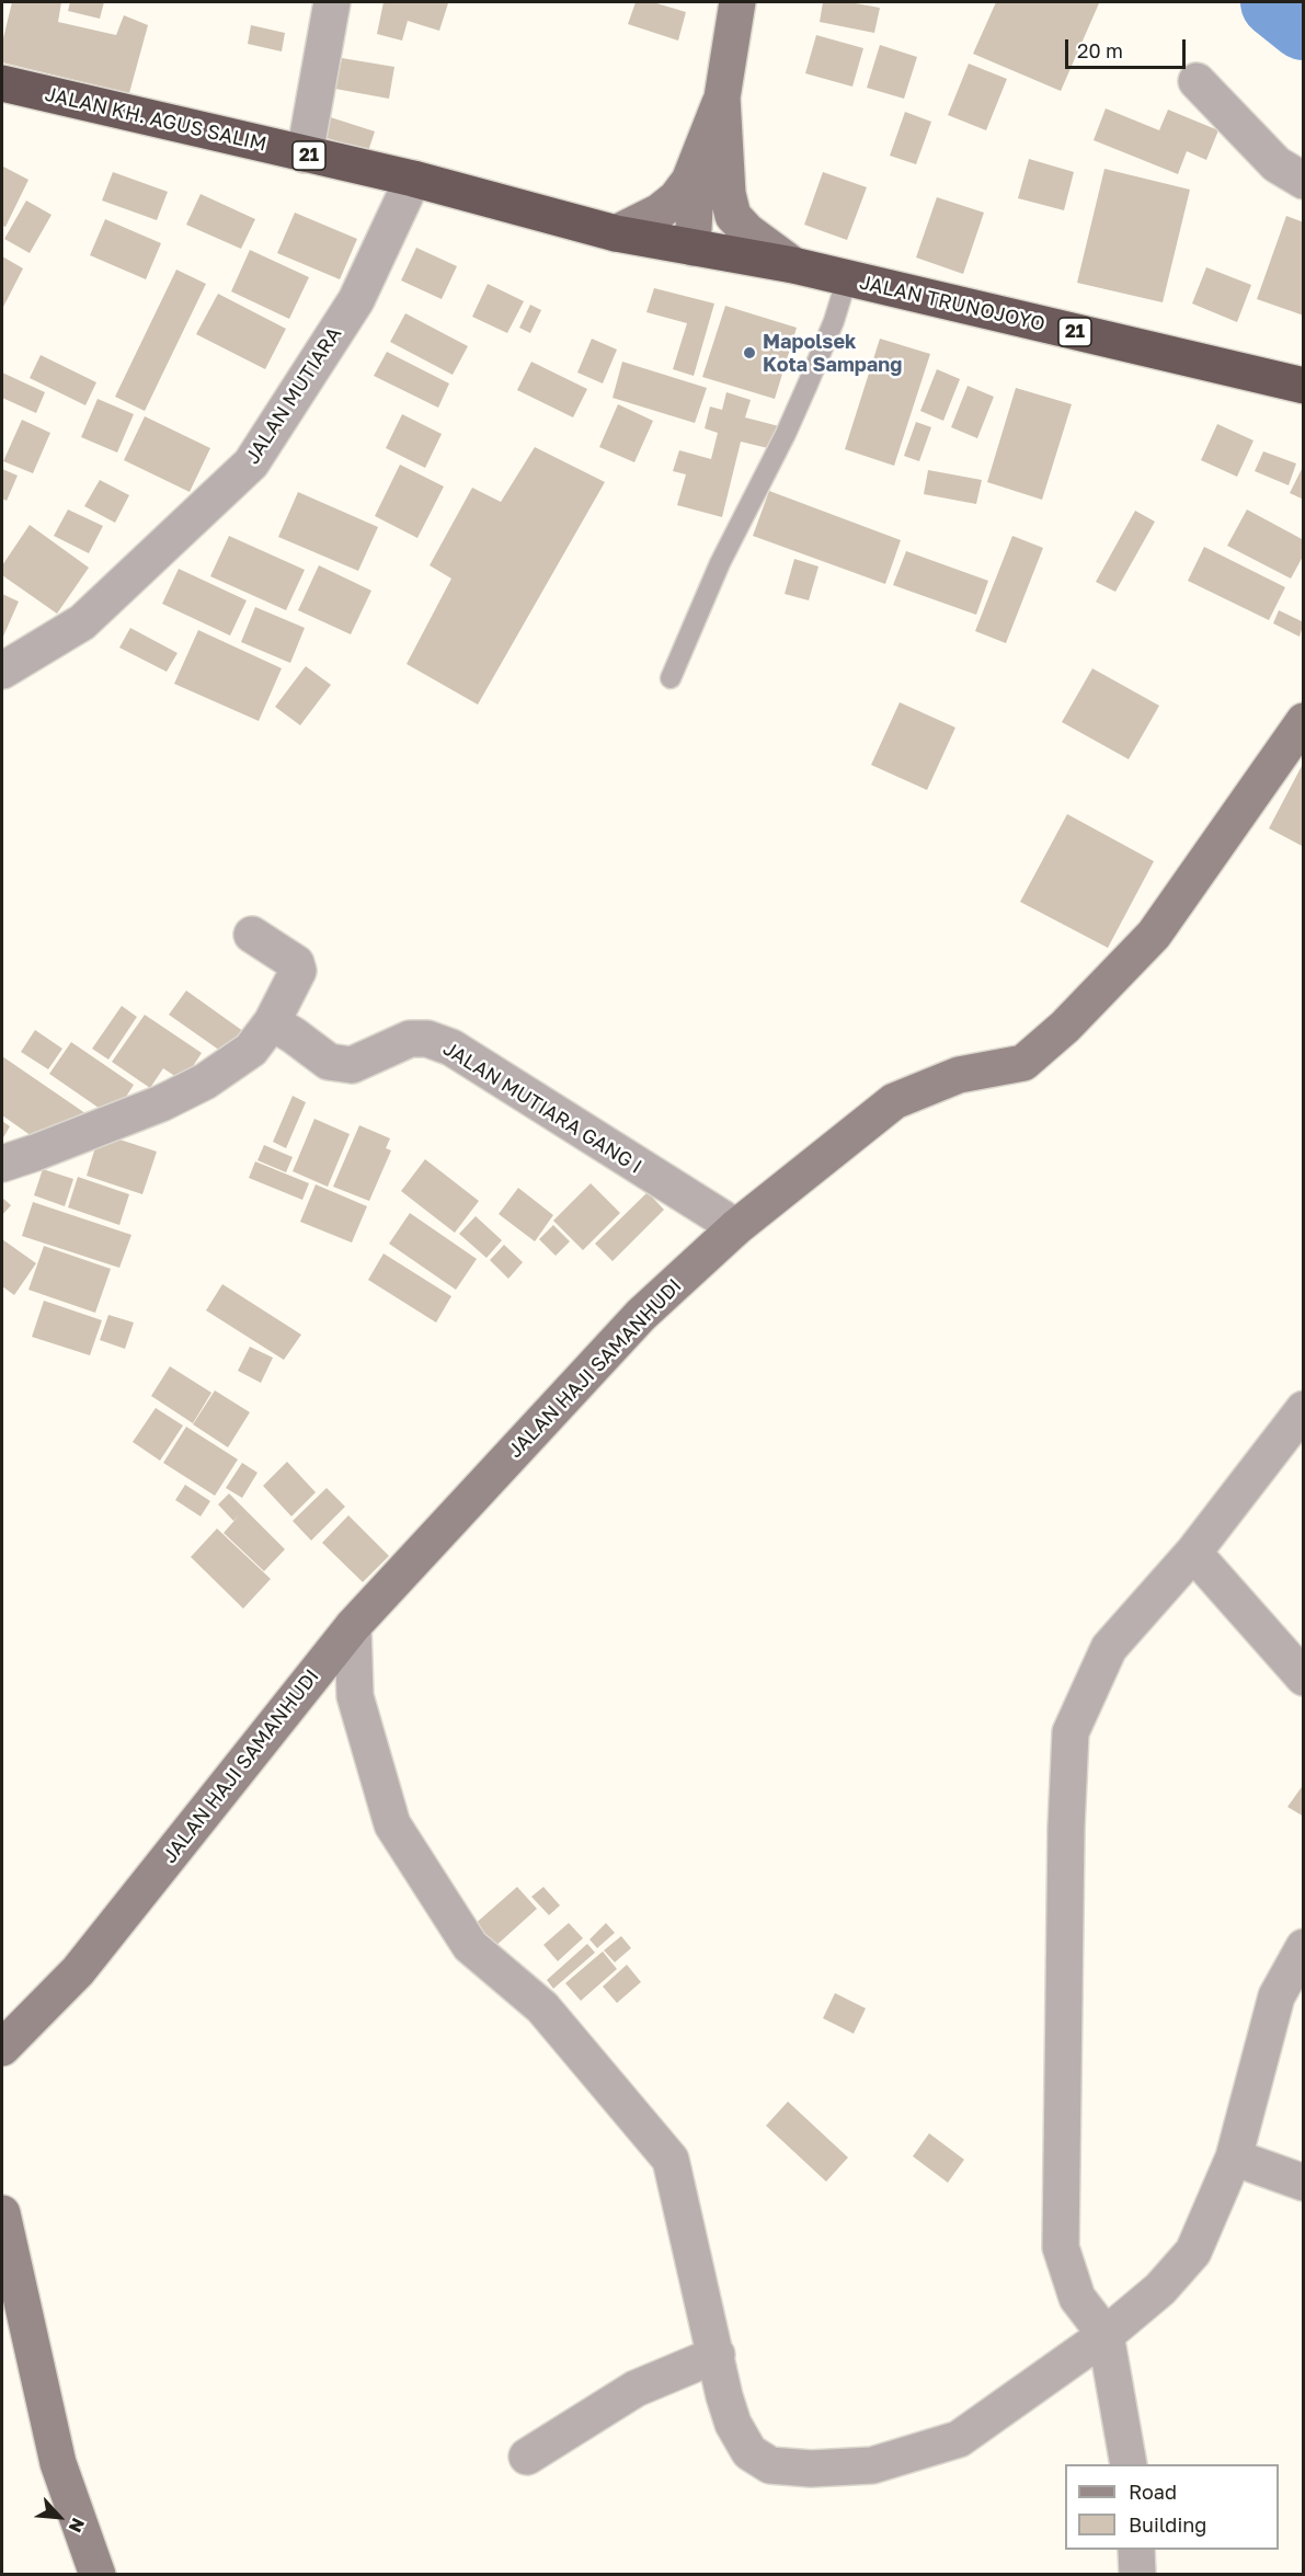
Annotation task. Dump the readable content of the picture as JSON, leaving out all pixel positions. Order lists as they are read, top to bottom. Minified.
{"streets":{"highway":["JALAN KH. AGUS SALIM","21","JALAN TRUNOJOYO"],"street":["JALAN MUTIARA","JALAN MUTIARA GANG I","JALAN HAJI SAMANHUDI"]},"crossings":[["JALAN KH. AGUS SALIM","21"],["JALAN KH. AGUS SALIM","JALAN MUTIARA"],["21","JALAN TRUNOJOYO"],["JALAN MUTIARA GANG I","JALAN HAJI SAMANHUDI"]],"places":["Mapolsek Kota Sampang"],"legend":["Road","Building"],"scale_bar":"20 m","north":"bottom right"}
